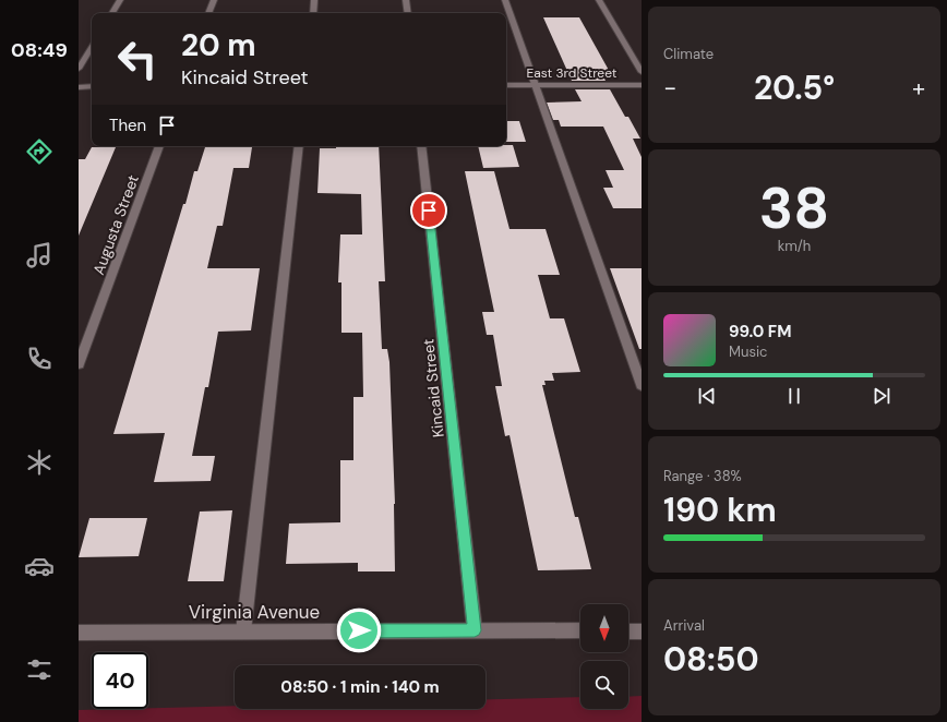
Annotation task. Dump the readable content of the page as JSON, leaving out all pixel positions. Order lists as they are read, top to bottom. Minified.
{"streets":{"street":["East 3rd Street","Augusta Street","Kincaid Street","Virginia Avenue"]},"crossings":[["Kincaid Street","Virginia Avenue"]],"north":"bottom","page":{"tabs":"08:49","tile":["Climate",["38","km/h"],["Range · 38%","190 km"],["Arrival","08:50"]],"turn":["20 m","Kincaid Street"],"heat":["−","20.5°","+"],"then":"Then","song":["99.0 FM","Music"],"limit":"40","trip":"08:50 · 1 min · 140 m"}}
